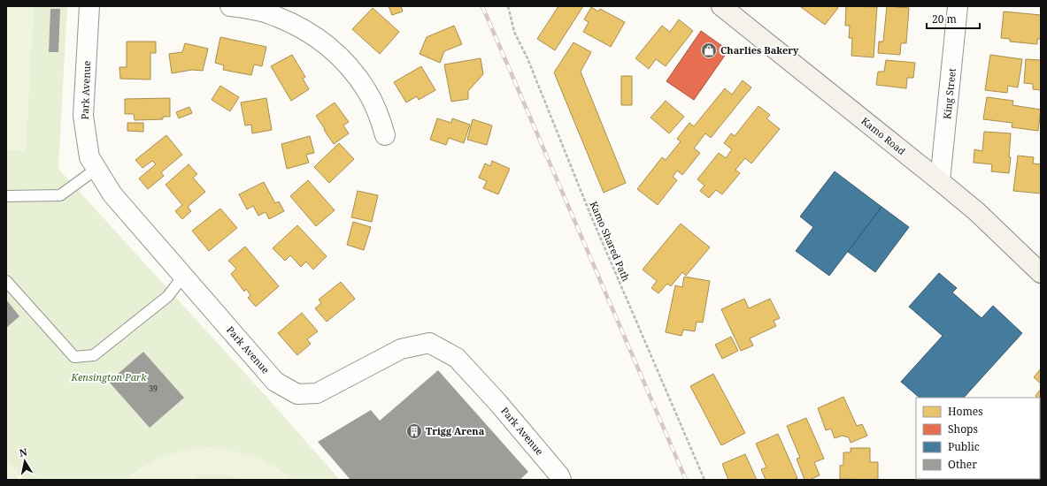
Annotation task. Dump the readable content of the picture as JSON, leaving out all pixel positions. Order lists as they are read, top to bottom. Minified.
{"streets":{"main road":["Kamo Road"],"street":["Park Avenue","King Street"],"path":["Kamo Shared Path"]},"crossings":[["King Street","Kamo Road"]],"parks":["Kensington Park"],"places":{"shop":["Charlies Bakery"],"building":["Trigg Arena"]},"house_numbers":["39"],"legend":["Homes","Shops","Public","Other"],"scale_bar":"20 m","north":"top"}
